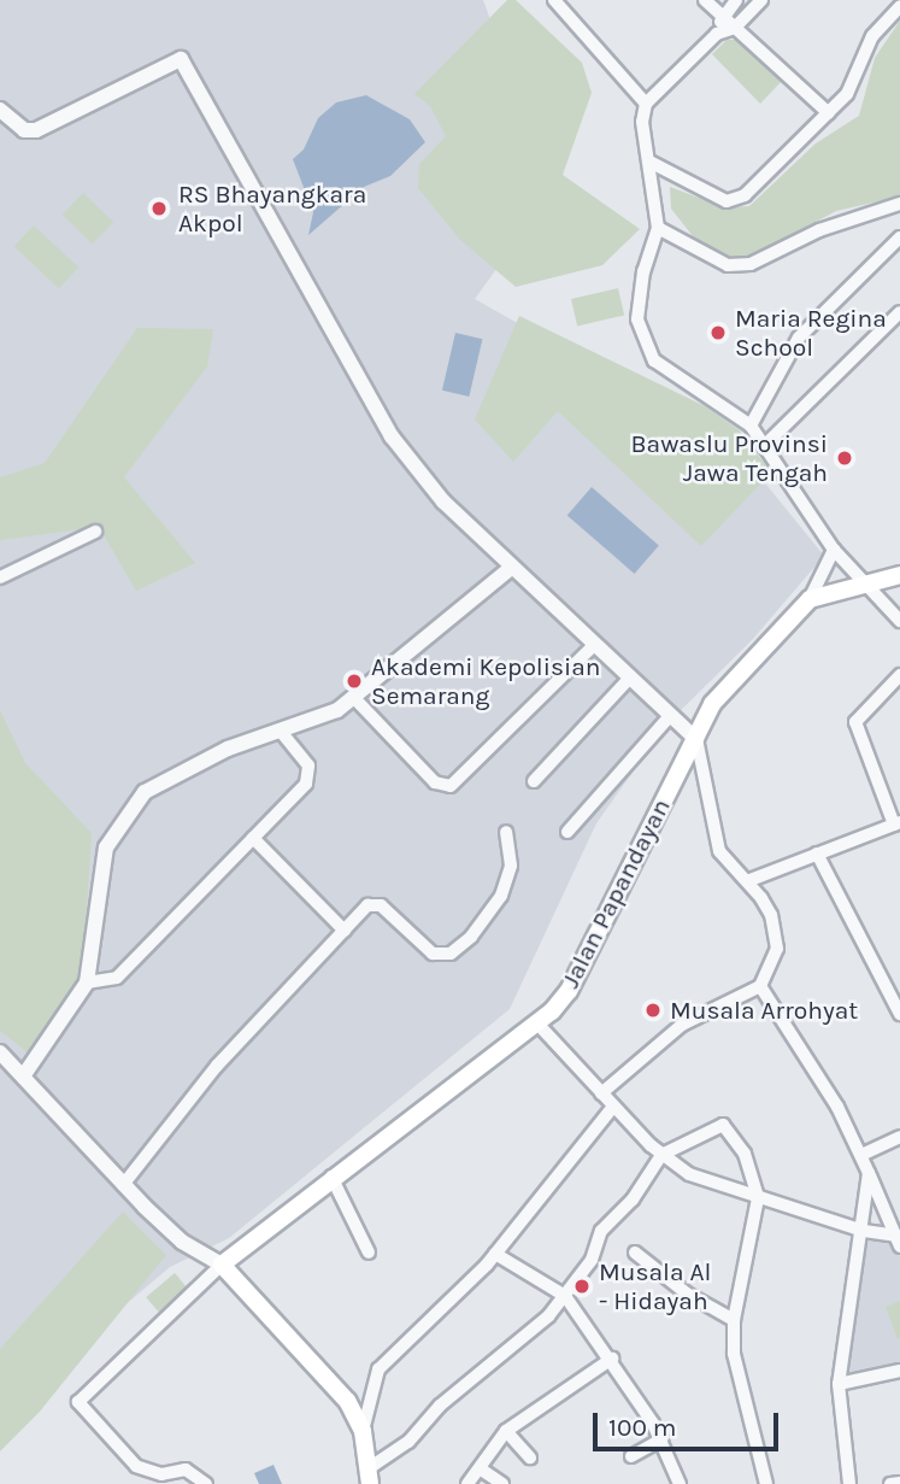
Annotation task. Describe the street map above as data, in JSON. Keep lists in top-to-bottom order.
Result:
{
  "streets": {
    "main road": ["Jalan Papandayan"]
  },
  "places": [
    "RS Bhayangkara Akpol",
    "Maria Regina School",
    "Bawaslu Provinsi Jawa Tengah",
    "Akademi Kepolisian Semarang",
    "Musala Arrohyat",
    "Musala Al - Hidayah"
  ],
  "scale_bar": "100 m"
}
